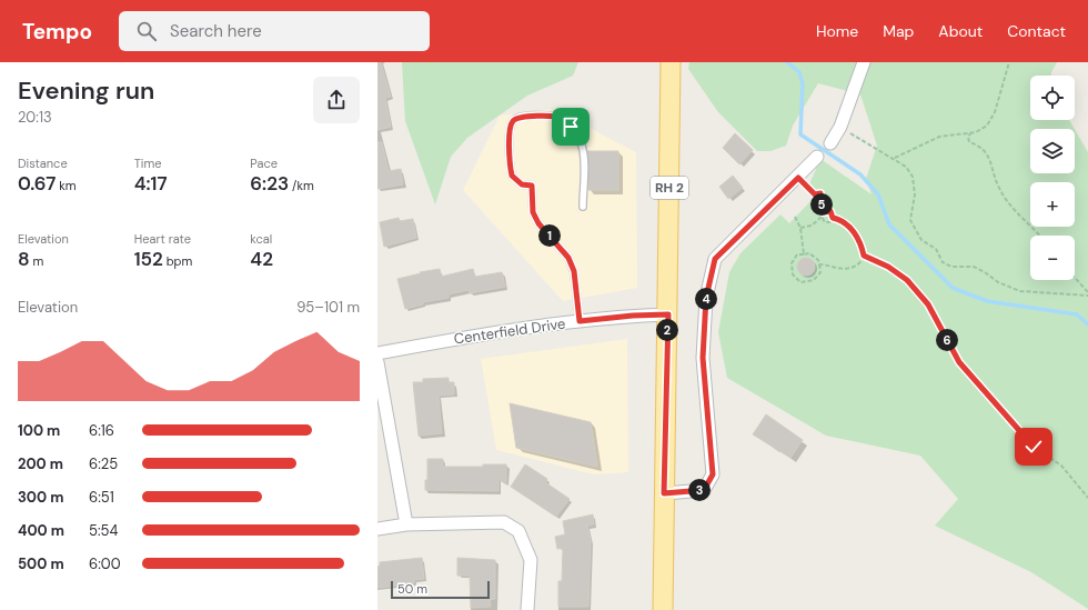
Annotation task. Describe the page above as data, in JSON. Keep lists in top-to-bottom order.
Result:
{
  "streets": {
    "main road": ["RH 2"],
    "street": ["Centerfield Drive"]
  },
  "crossings": [
    ["RH 2", "Centerfield Drive"]
  ],
  "scale_bar": "50 m",
  "page": {
    "header": "Tempo",
    "search": "Search here",
    "nav": [
      "Home",
      "Map",
      "About",
      "Contact"
    ],
    "heading": ["Evening run", "20:13"],
    "map_buttons": ["+", "−"],
    "stats": [
      ["Distance", "0.67 km"],
      ["Time", "4:17"],
      ["Pace", "6:23 /km"],
      ["Elevation", "8 m"],
      ["Heart rate", "152 bpm"],
      ["kcal", "42"]
    ],
    "pins": [
      "5",
      "1",
      "4",
      "2",
      "6",
      "3"
    ],
    "chart": ["Elevation", "95–101 m"],
    "list": [
      {
        "name": "100 m",
        "note": "6:16"
      },
      {
        "name": "200 m",
        "note": "6:25"
      },
      {
        "name": "300 m",
        "note": "6:51"
      },
      {
        "name": "400 m",
        "note": "5:54"
      },
      {
        "name": "500 m",
        "note": "6:00"
      }
    ],
    "scale": "50 m"
  }
}
